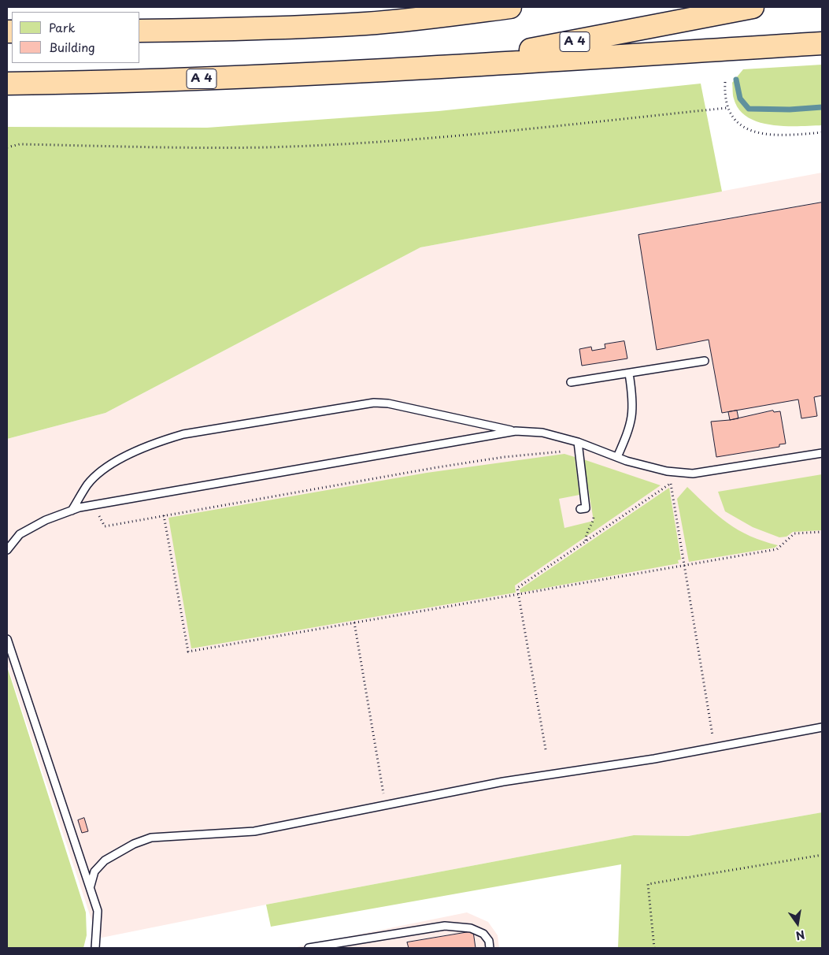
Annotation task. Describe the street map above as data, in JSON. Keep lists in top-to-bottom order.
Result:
{
  "streets": {
    "highway": ["A 4"]
  },
  "legend": ["Park", "Building"],
  "north": "bottom"
}
